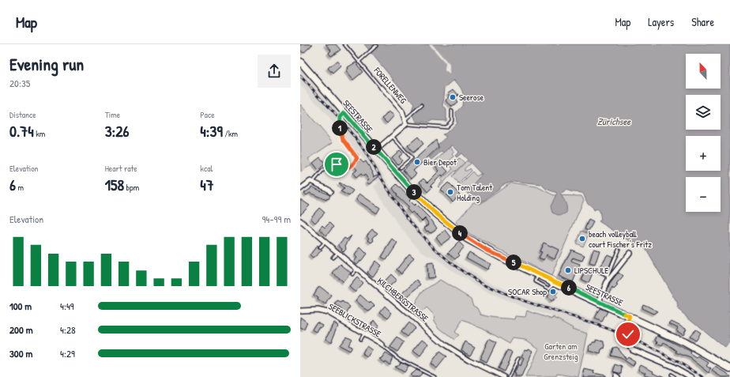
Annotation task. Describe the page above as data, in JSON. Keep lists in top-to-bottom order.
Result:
{
  "streets": {
    "main road": ["SEESTRASSE"],
    "street": ["FORELLENWEG", "KILCHBERGSTRASSE", "SEEBLICKSTRASSE"]
  },
  "water": ["Zürichsee"],
  "parks": ["Garten am Grenzsteig"],
  "places": [
    "Seerose",
    "Bier Depot",
    "Tom Talent Holding",
    "beach volleyball court Fischer's Fritz",
    "LIPSCHULE",
    "SOCAR Shop"
  ],
  "north": "top",
  "page": {
    "header": "Map",
    "nav": ["Map", "Layers", "Share"],
    "heading": ["Evening run", "20:35"],
    "map_buttons": ["+", "−"],
    "stats": [
      ["Distance", "0.74 km"],
      ["Time", "3:26"],
      ["Pace", "4:39 /km"],
      ["Elevation", "6 m"],
      ["Heart rate", "158 bpm"],
      ["kcal", "47"]
    ],
    "pins": [
      "1",
      "2",
      "3",
      "4",
      "5",
      "6"
    ],
    "chart": ["Elevation", "94–99 m"],
    "list": [
      {
        "name": "100 m",
        "note": "4:49"
      },
      {
        "name": "200 m",
        "note": "4:28"
      },
      {
        "name": "300 m",
        "note": "4:29"
      }
    ]
  }
}
